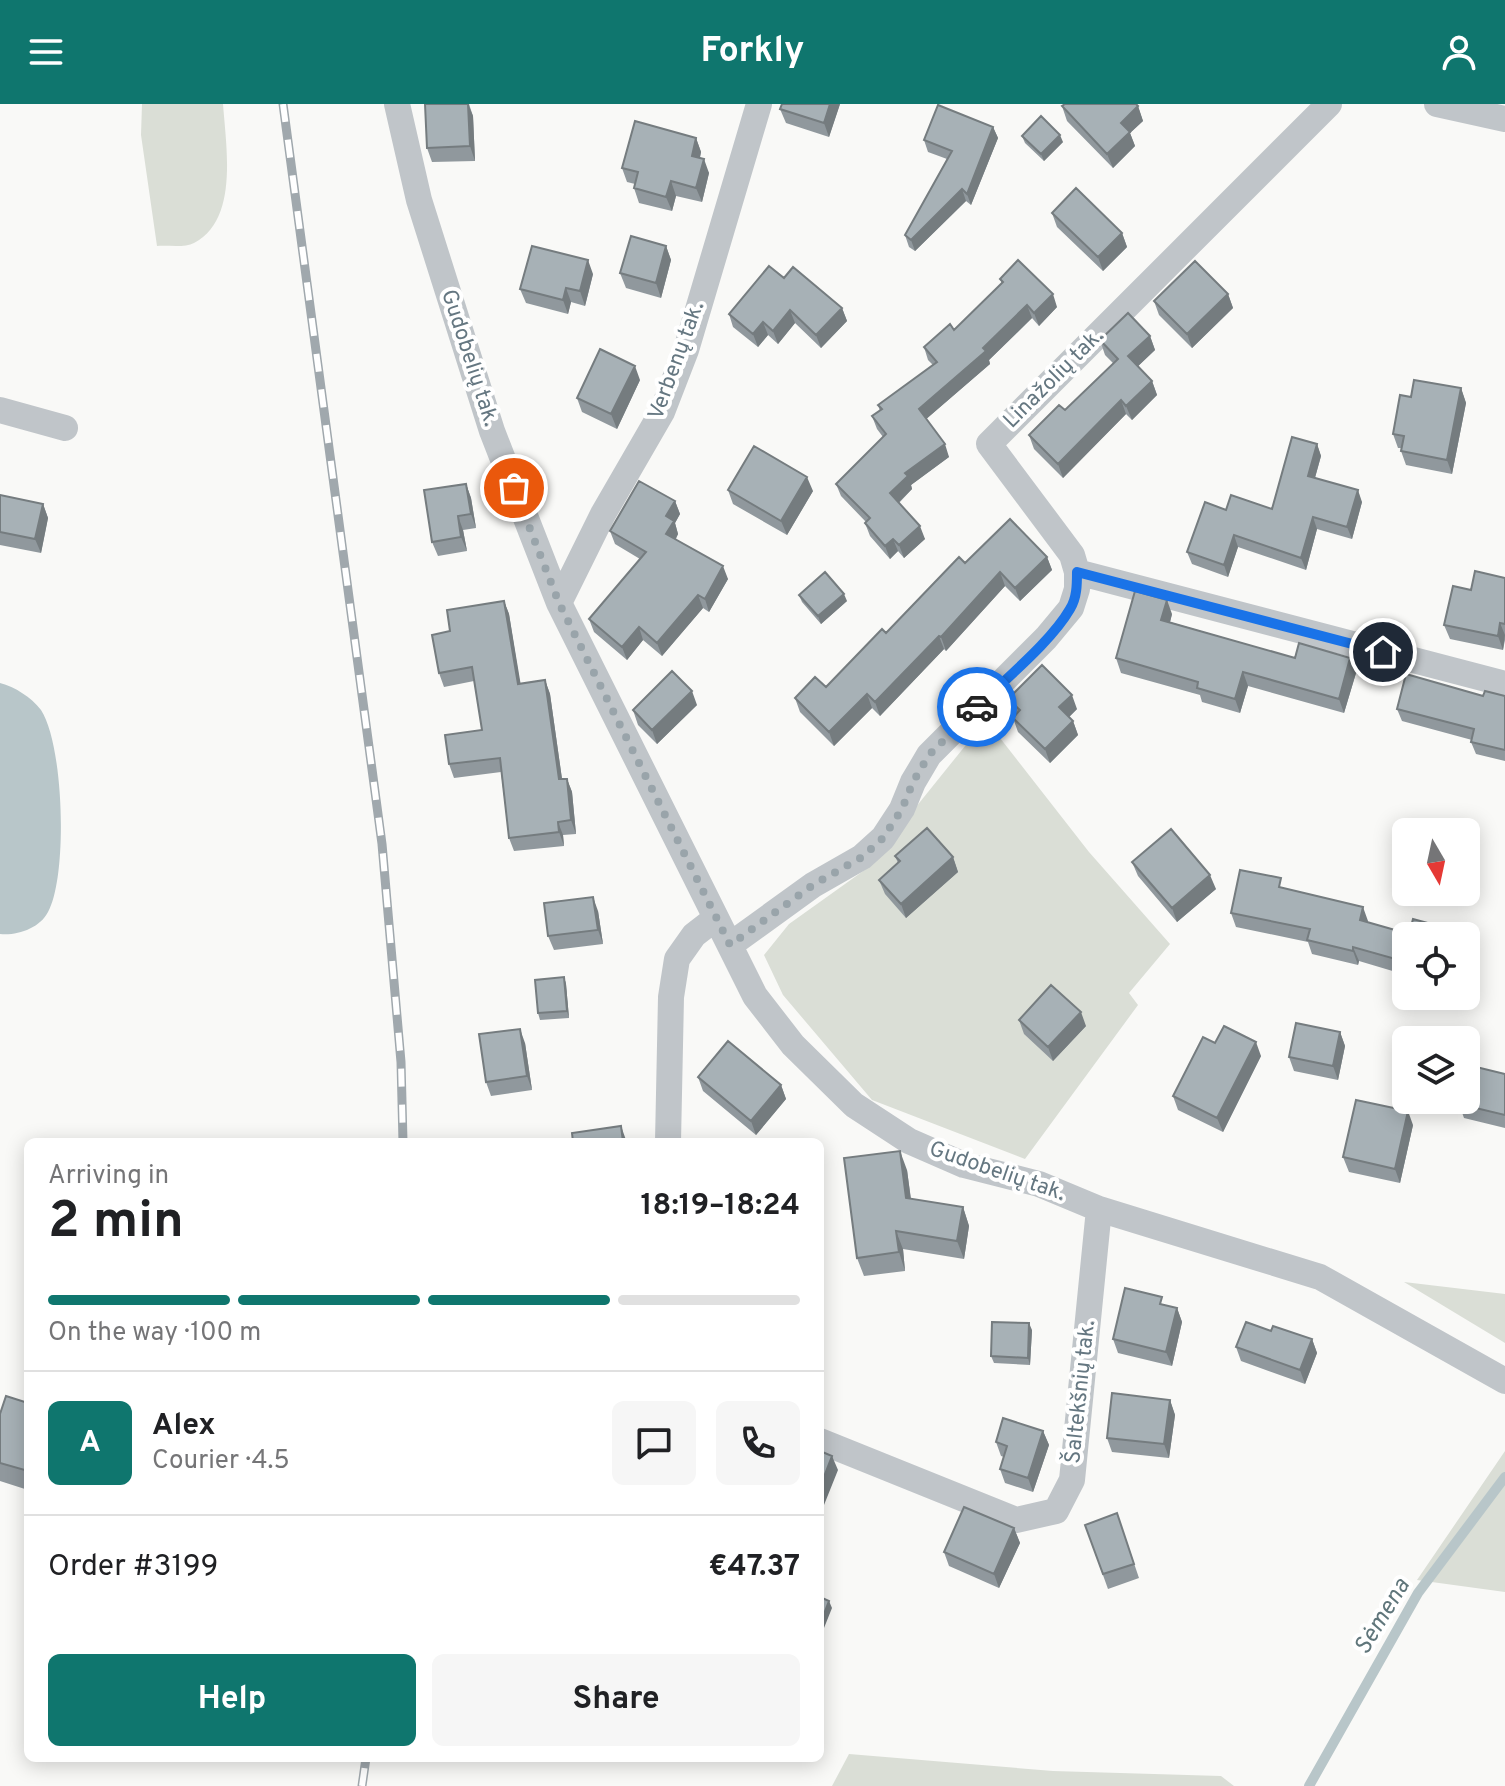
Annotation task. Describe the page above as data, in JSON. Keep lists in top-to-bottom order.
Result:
{
  "streets": {
    "street": [
      "Gudobelių tak.",
      "Verbenų tak.",
      "Linažolių tak.",
      "Šaltekšnių tak."
    ]
  },
  "crossings": [
    ["Gudobelių tak.", "Verbenų tak."],
    ["Gudobelių tak.", "Šaltekšnių tak."]
  ],
  "water": ["Sėmena"],
  "north": "bottom",
  "page": {
    "header": "Forkly",
    "heading": ["2 min", "Arriving in", "18:19–18:24"],
    "panel": [
      "Alex",
      "Courier · 4.5",
      "Order #3199",
      "€47.37"
    ],
    "bar": "On the way · 100 m",
    "round": "A",
    "buttons": ["Help", "Share"]
  }
}
